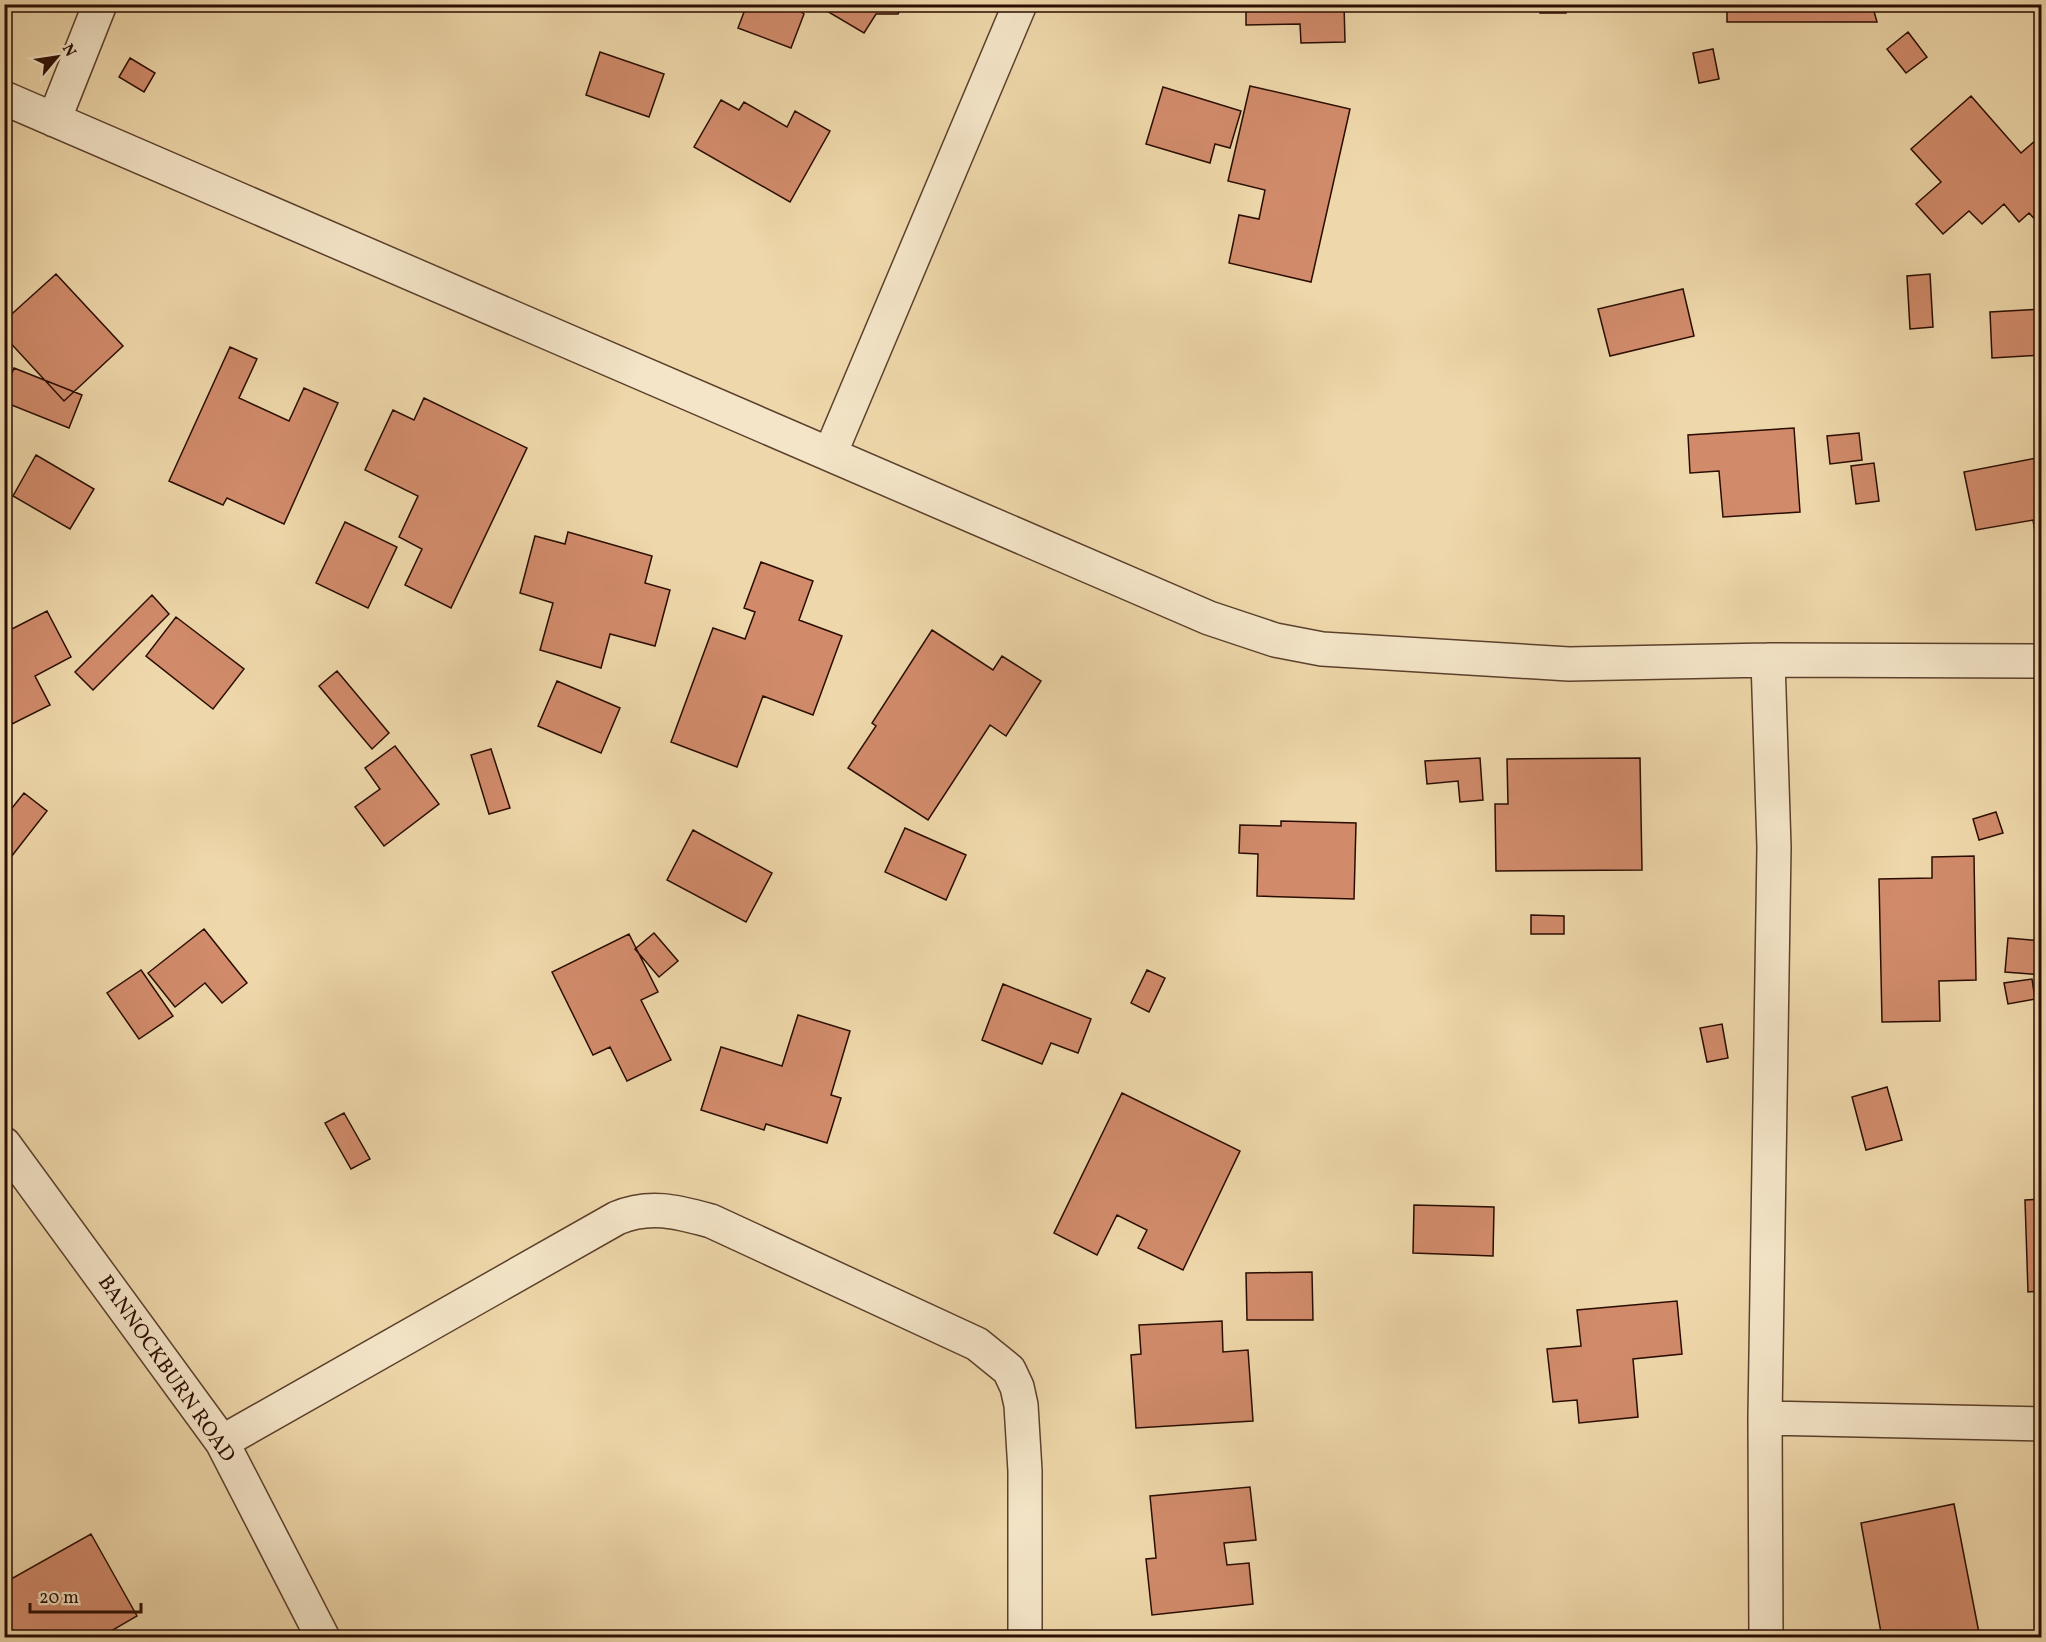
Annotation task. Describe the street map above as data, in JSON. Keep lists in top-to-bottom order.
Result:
{
  "streets": {
    "street": ["BANNOCKBURN ROAD"]
  },
  "scale_bar": "20 m",
  "north": "top right"
}
